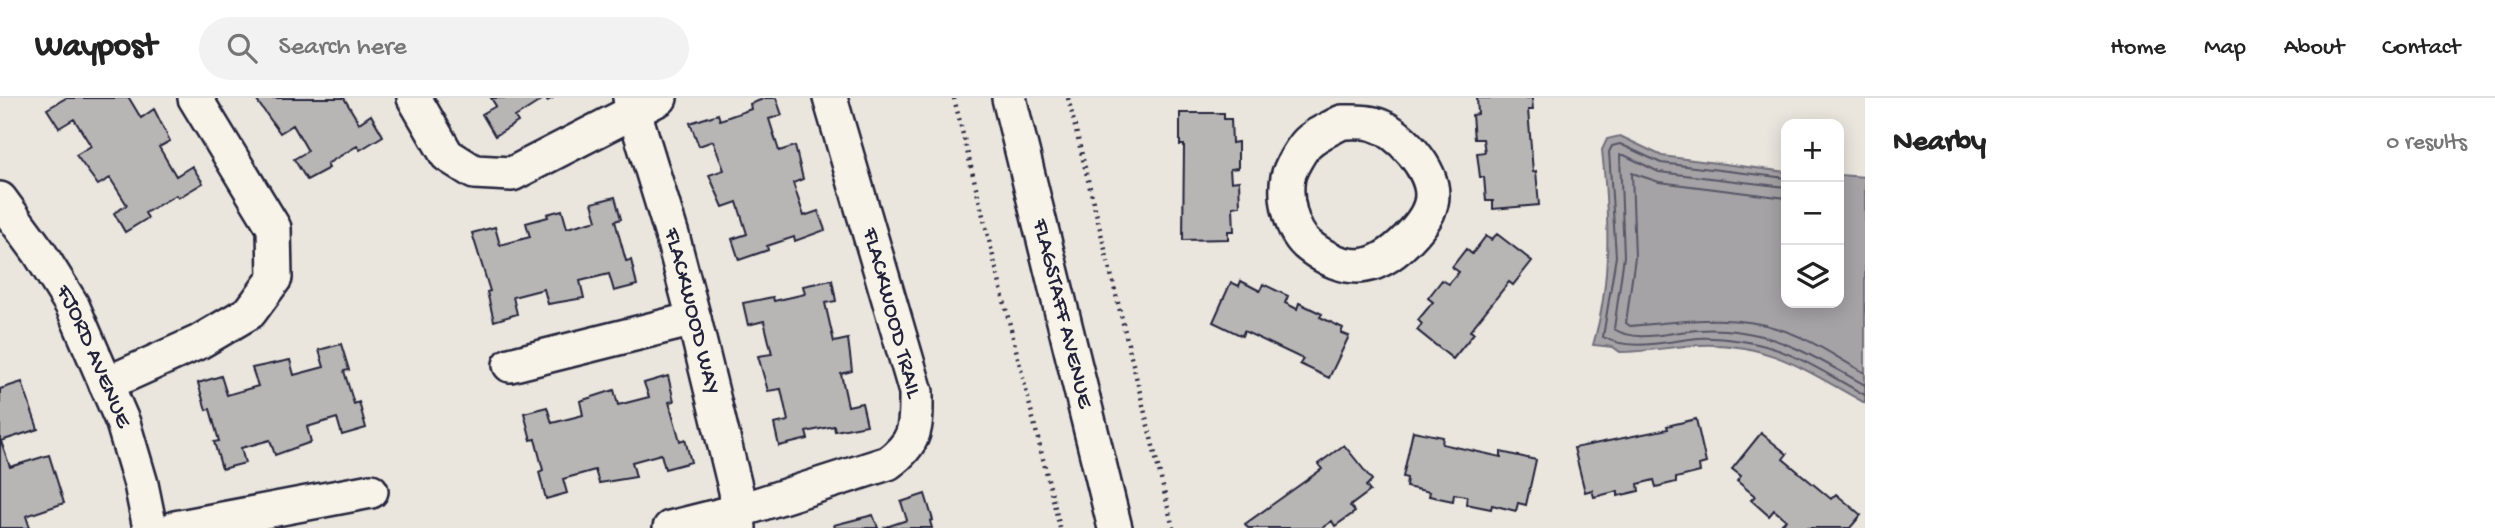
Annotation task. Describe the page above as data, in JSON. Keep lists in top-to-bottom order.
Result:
{
  "streets": {
    "street": [
      "FLACKWOOD WAY",
      "FLACKWOOD TRAIL",
      "FLAGSTAFF AVENUE",
      "FJORD AVENUE"
    ]
  },
  "crossings": [
    ["FLACKWOOD WAY", "FLACKWOOD TRAIL"]
  ],
  "page": {
    "header": "Waypost",
    "search": "Search here",
    "nav": [
      "Home",
      "Map",
      "About",
      "Contact"
    ],
    "heading": ["Nearby", "0 results"],
    "map_buttons": ["+", "−"]
  }
}
